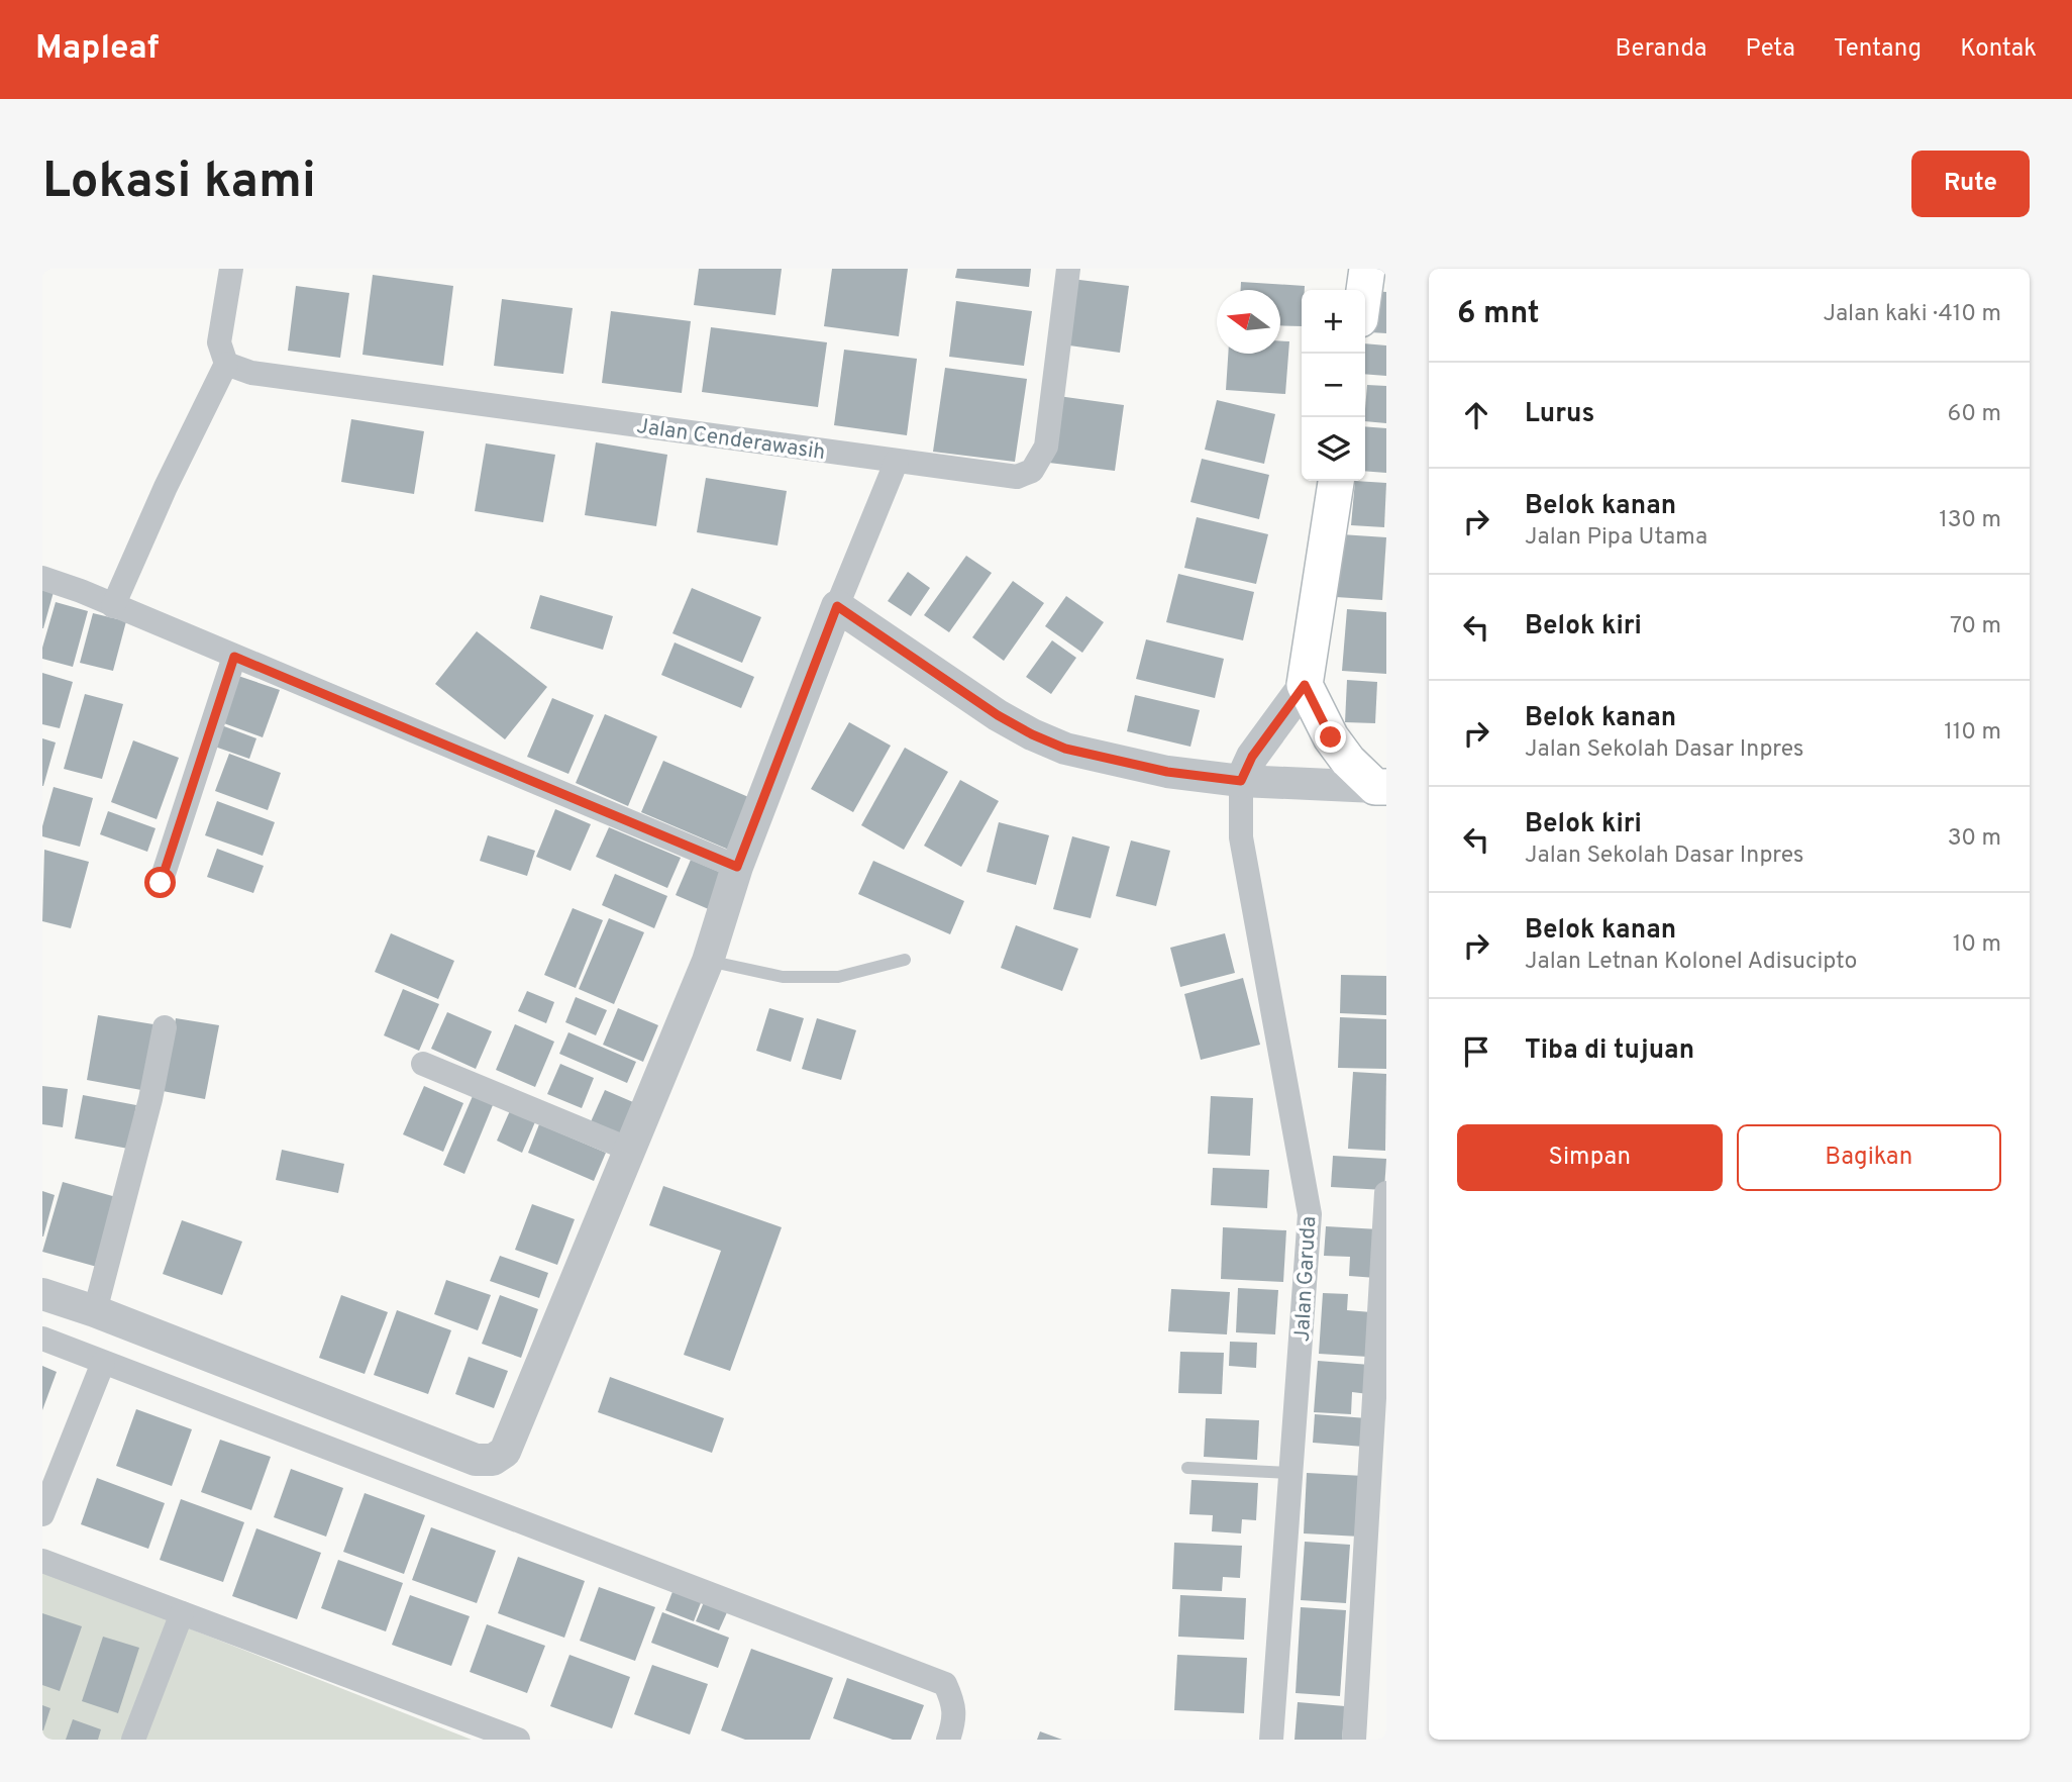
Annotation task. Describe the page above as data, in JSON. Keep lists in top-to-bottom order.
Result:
{
  "streets": {
    "street": ["Jalan Cenderawasih", "Jalan Garuda"]
  },
  "north": "left",
  "page": {
    "header": "Mapleaf",
    "nav": [
      "Beranda",
      "Peta",
      "Tentang",
      "Kontak"
    ],
    "buttons": [
      "Rute",
      ["Simpan", "Bagikan"]
    ],
    "title": "Lokasi kami",
    "heading": ["6 mnt", "Jalan kaki · 410 m"],
    "map_buttons": ["+", "−"],
    "list": [
      ["Lurus", "60 m"],
      ["Belok kanan", "Jalan Pipa Utama", "130 m"],
      ["Belok kiri", "70 m"],
      ["Belok kanan", "Jalan Sekolah Dasar Inpres", "110 m"],
      ["Belok kiri", "Jalan Sekolah Dasar Inpres", "30 m"],
      ["Belok kanan", "Jalan Letnan Kolonel Adisucipto", "10 m"],
      "Tiba di tujuan"
    ]
  }
}
